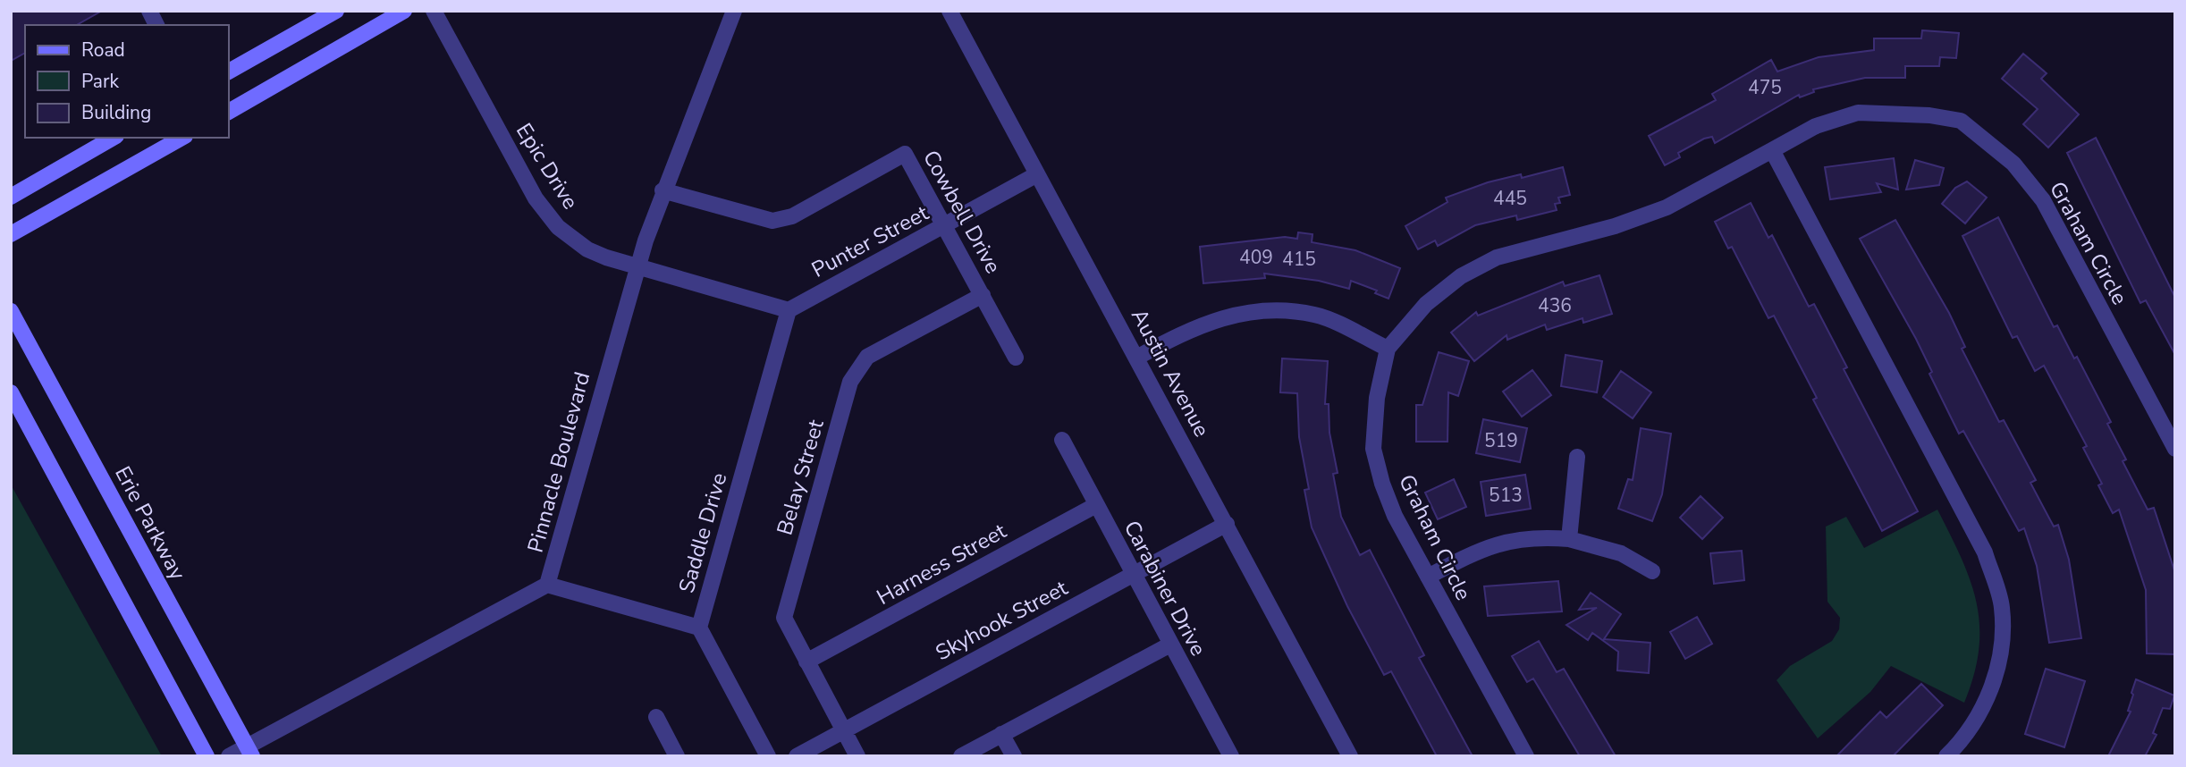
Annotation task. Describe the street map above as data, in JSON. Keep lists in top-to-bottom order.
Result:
{
  "streets": {
    "main road": ["Erie Parkway"],
    "street": [
      "Epic Drive",
      "Cowbell Drive",
      "Punter Street",
      "Graham Circle",
      "Austin Avenue",
      "Pinnacle Boulevard",
      "Belay Street",
      "Saddle Drive",
      "Harness Street",
      "Carabiner Drive",
      "Skyhook Street"
    ]
  },
  "crossings": [
    ["Epic Drive", "Punter Street"],
    ["Epic Drive", "Pinnacle Boulevard"],
    ["Epic Drive", "Saddle Drive"],
    ["Cowbell Drive", "Punter Street"],
    ["Cowbell Drive", "Pinnacle Boulevard"],
    ["Cowbell Drive", "Belay Street"],
    ["Punter Street", "Austin Avenue"],
    ["Punter Street", "Saddle Drive"],
    ["Austin Avenue", "Skyhook Street"],
    ["Pinnacle Boulevard", "Erie Parkway"],
    ["Belay Street", "Harness Street"],
    ["Belay Street", "Skyhook Street"],
    ["Harness Street", "Carabiner Drive"],
    ["Carabiner Drive", "Skyhook Street"]
  ],
  "house_numbers": [
    "475",
    "445",
    "409",
    "415",
    "436",
    "519",
    "513"
  ],
  "legend": ["Road", "Park", "Building"]
}
